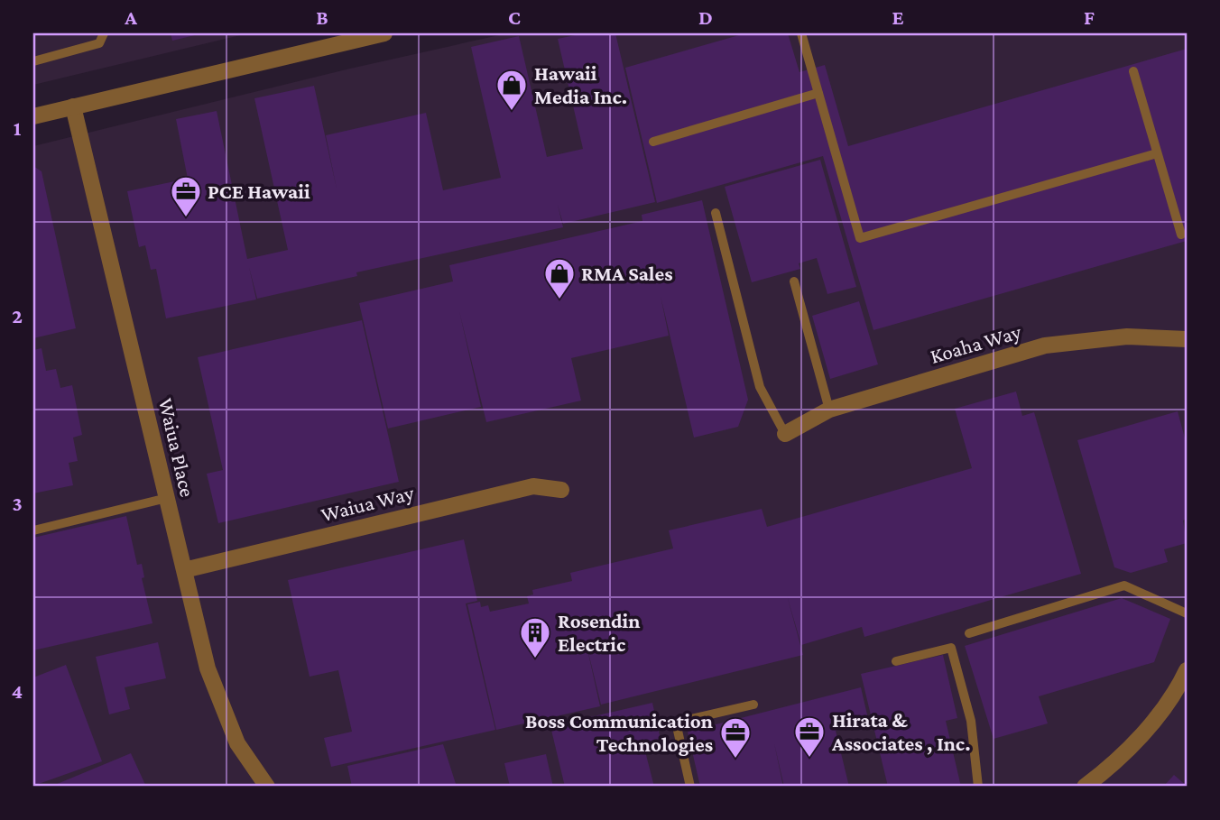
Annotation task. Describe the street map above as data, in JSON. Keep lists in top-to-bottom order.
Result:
{
  "streets": {
    "street": ["Koaha Way", "Waiua Place", "Waiua Way"]
  },
  "crossings": [
    ["Waiua Place", "Waiua Way"]
  ],
  "places": {
    "shop": ["Hawaii Media Inc.", "RMA Sales"],
    "office": ["PCE Hawaii", "Hirata & Associates , Inc.", "Boss Communication Technologies"],
    "building": ["Rosendin Electric"]
  },
  "grid": {
    "columns": [
      "A",
      "B",
      "C",
      "D",
      "E",
      "F"
    ],
    "rows": [
      "1",
      "2",
      "3",
      "4"
    ]
  }
}
